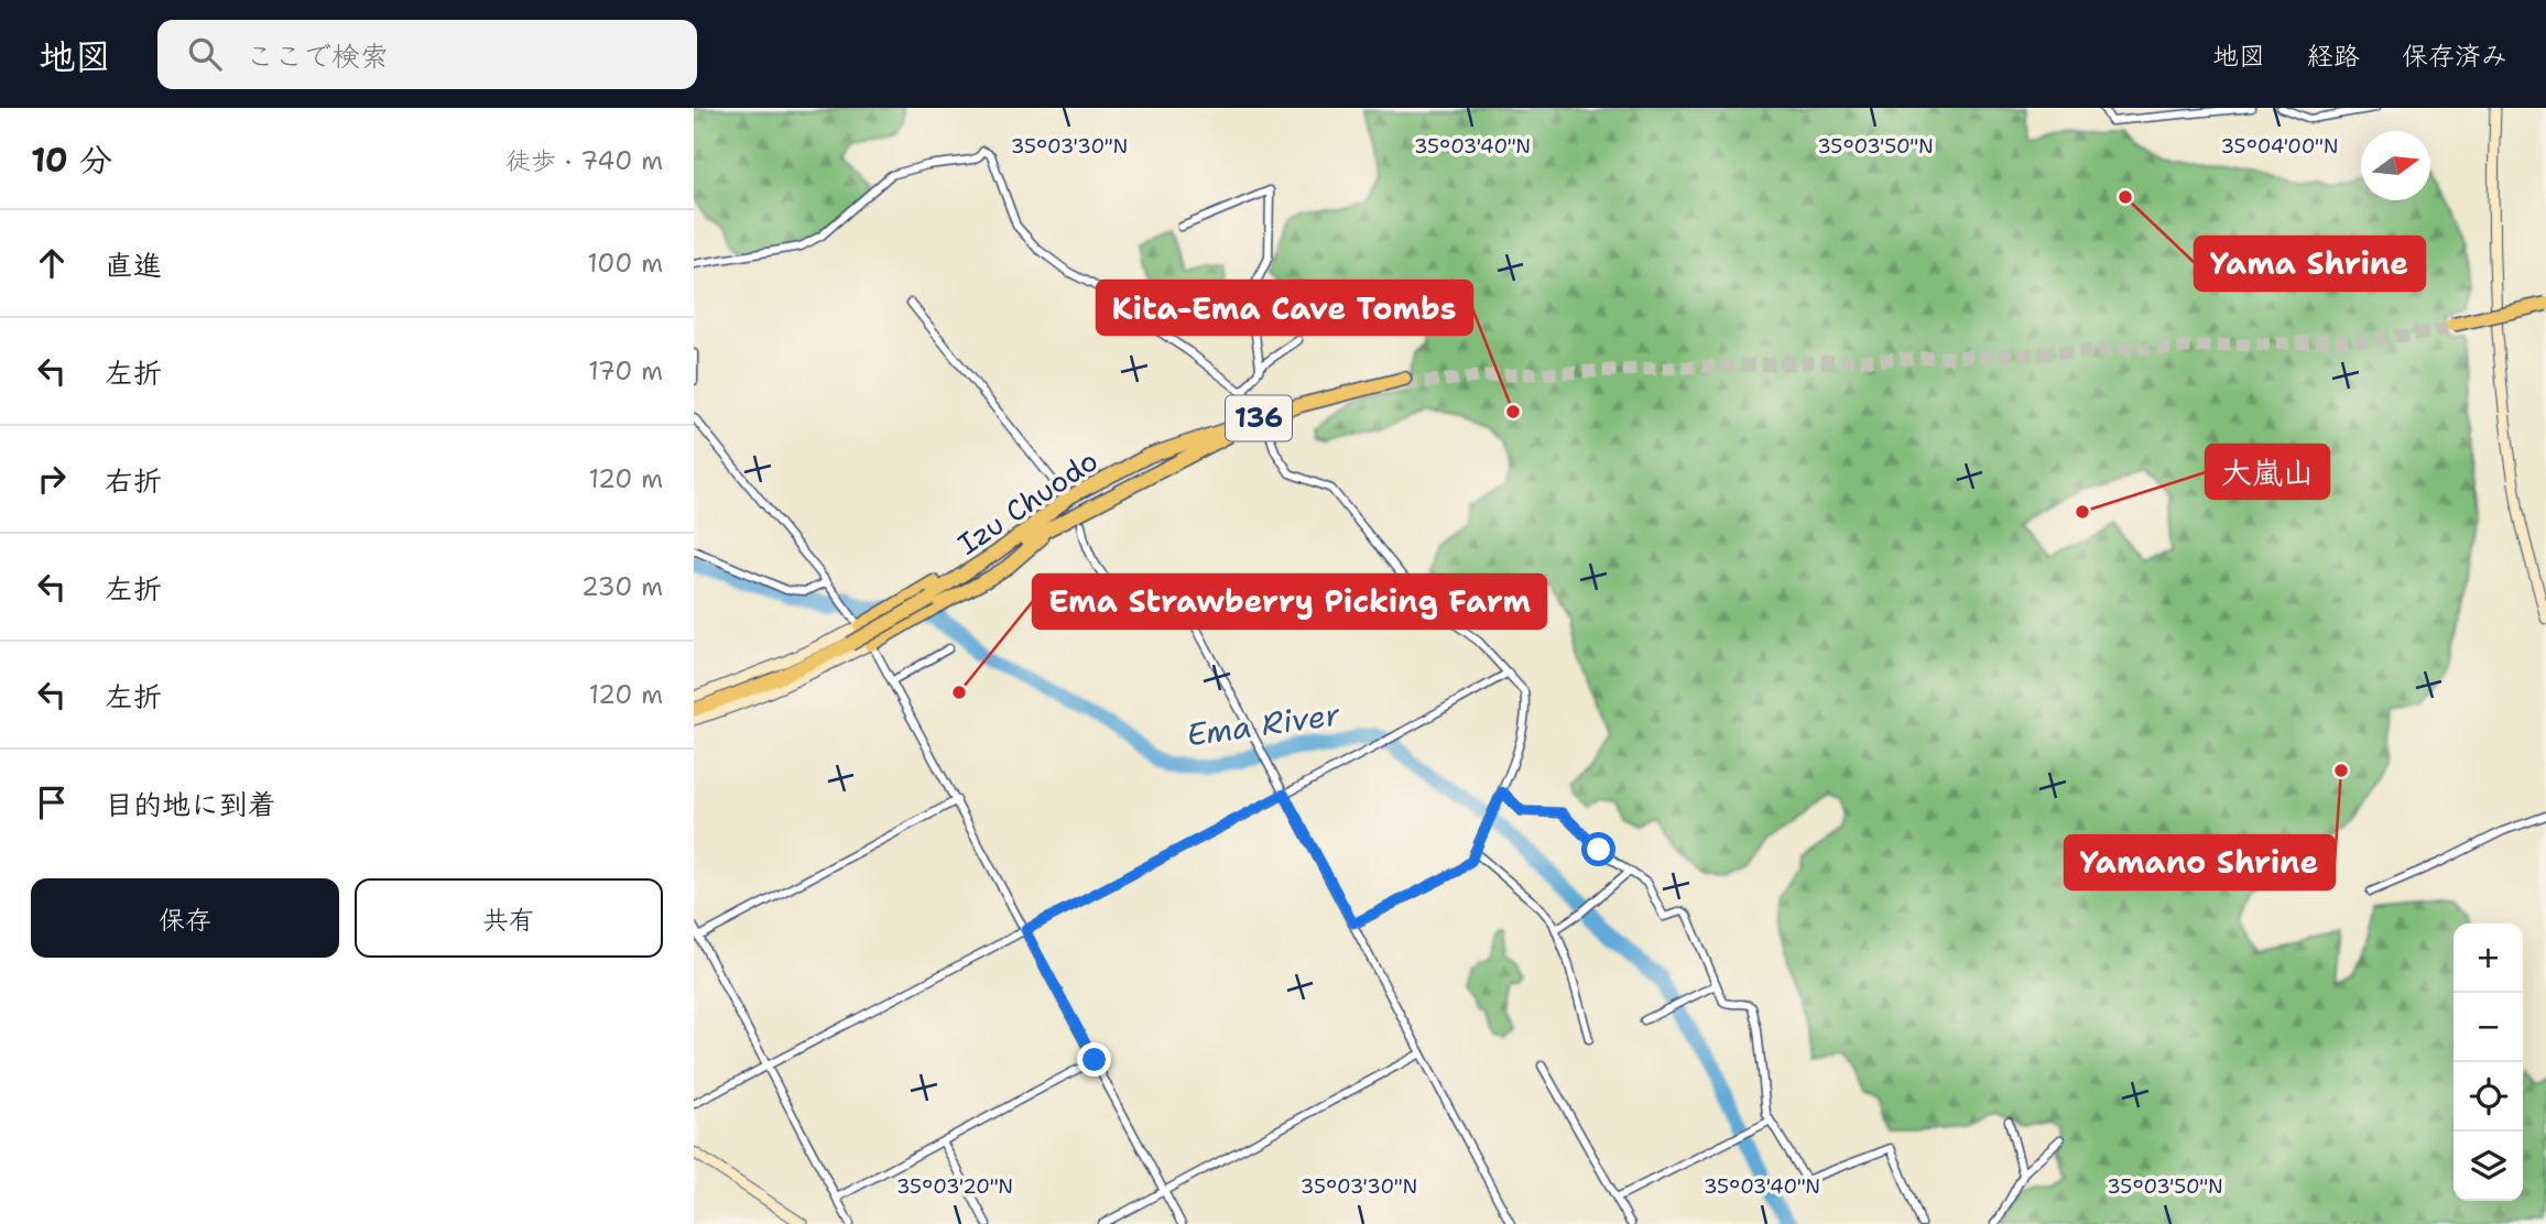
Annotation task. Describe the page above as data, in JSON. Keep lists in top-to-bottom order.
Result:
{
  "streets": {
    "highway": ["136", "Izu Chuodo"]
  },
  "crossings": [
    ["136", "Izu Chuodo"]
  ],
  "water": ["Ema River"],
  "places": [
    "Yama Shrine",
    "Kita-Ema Cave Tombs",
    "大嵐山",
    "Ema Strawberry Picking Farm",
    "Yamano Shrine"
  ],
  "north": "right",
  "page": {
    "header": "地図",
    "search": "ここで検索",
    "nav": ["地図", "経路", "保存済み"],
    "heading": ["10 分", "徒歩 · 740 m"],
    "list": [
      ["直進", "100 m"],
      ["左折", "170 m"],
      ["右折", "120 m"],
      ["左折", "230 m"],
      ["左折", "120 m"],
      "目的地に到着"
    ],
    "buttons": ["保存", "共有"],
    "map_buttons": ["+", "−"]
  },
  "coordinates": [
    "35°03'30\"N",
    "35°03'40\"N",
    "35°03'50\"N",
    "35°04'00\"N",
    "35°03'20\"N"
  ]
}
